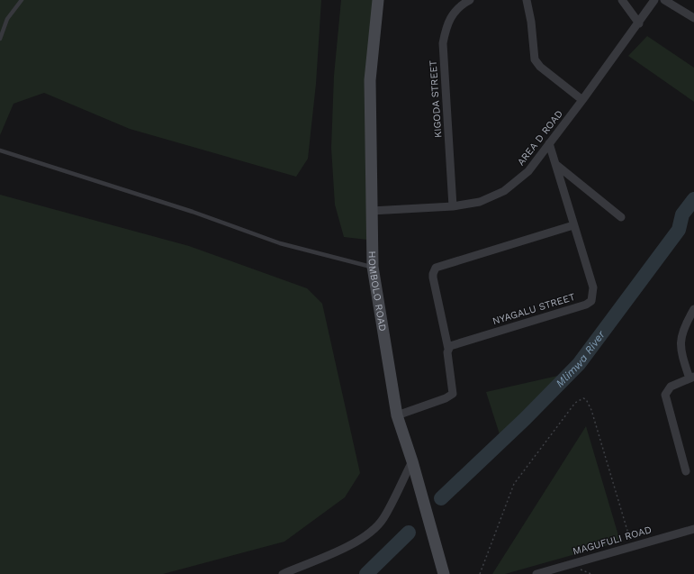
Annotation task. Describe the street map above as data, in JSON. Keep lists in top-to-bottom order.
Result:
{
  "streets": {
    "street": [
      "KIGODA STREET",
      "AREA D ROAD",
      "HOMBOLO ROAD",
      "NYAGALU STREET",
      "MAGUFULI ROAD"
    ]
  },
  "crossings": [
    ["KIGODA STREET", "AREA D ROAD"],
    ["AREA D ROAD", "HOMBOLO ROAD"],
    ["AREA D ROAD", "NYAGALU STREET"]
  ],
  "water": ["Mlimwa River"]
}
